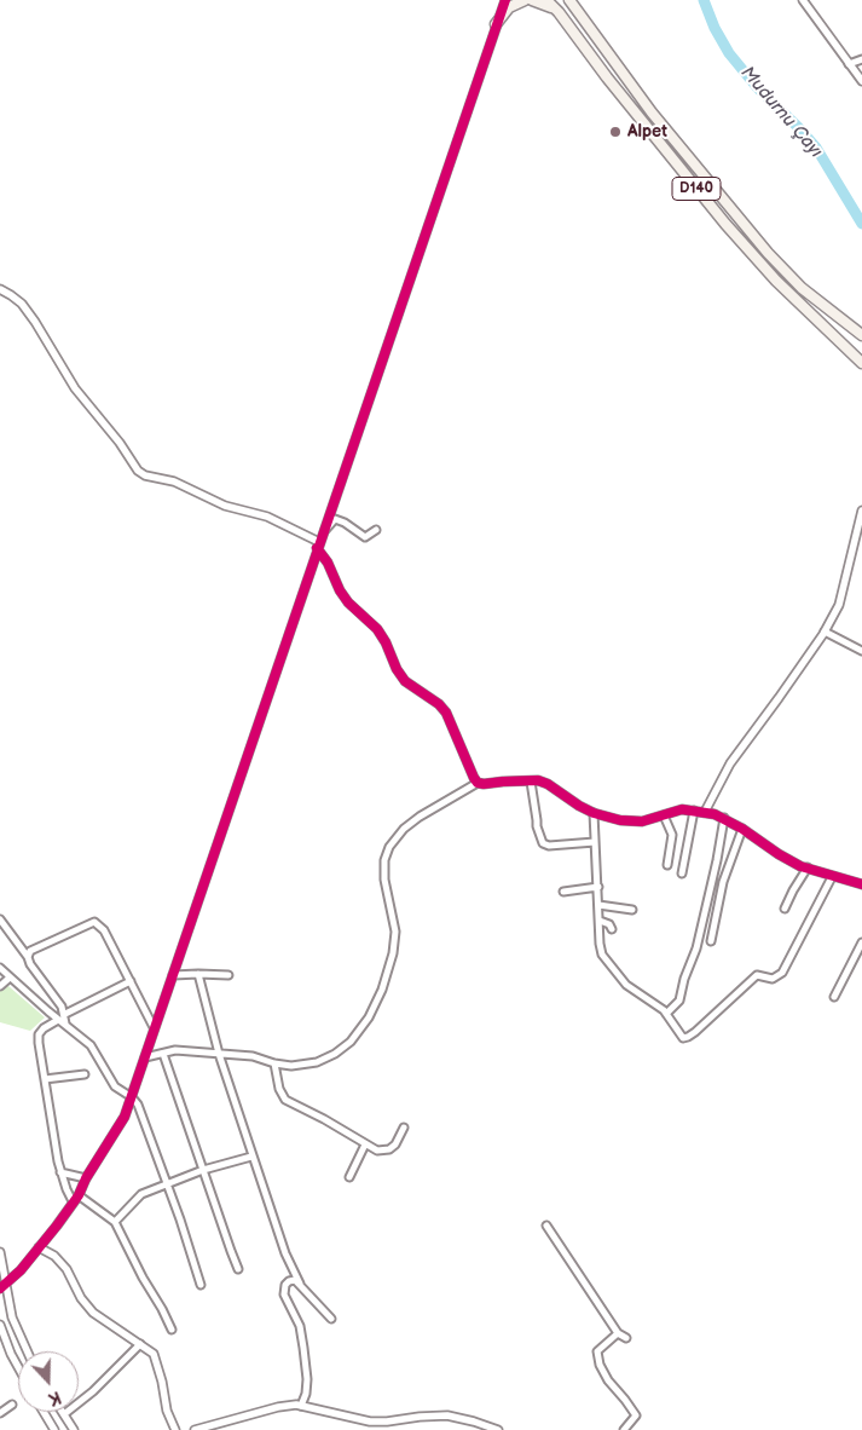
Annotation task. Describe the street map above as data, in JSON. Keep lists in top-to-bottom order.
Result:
{
  "streets": {
    "highway": ["D140"]
  },
  "water": ["Mudurnu Çayı"],
  "places": ["Alpet"],
  "north": "bottom"
}
